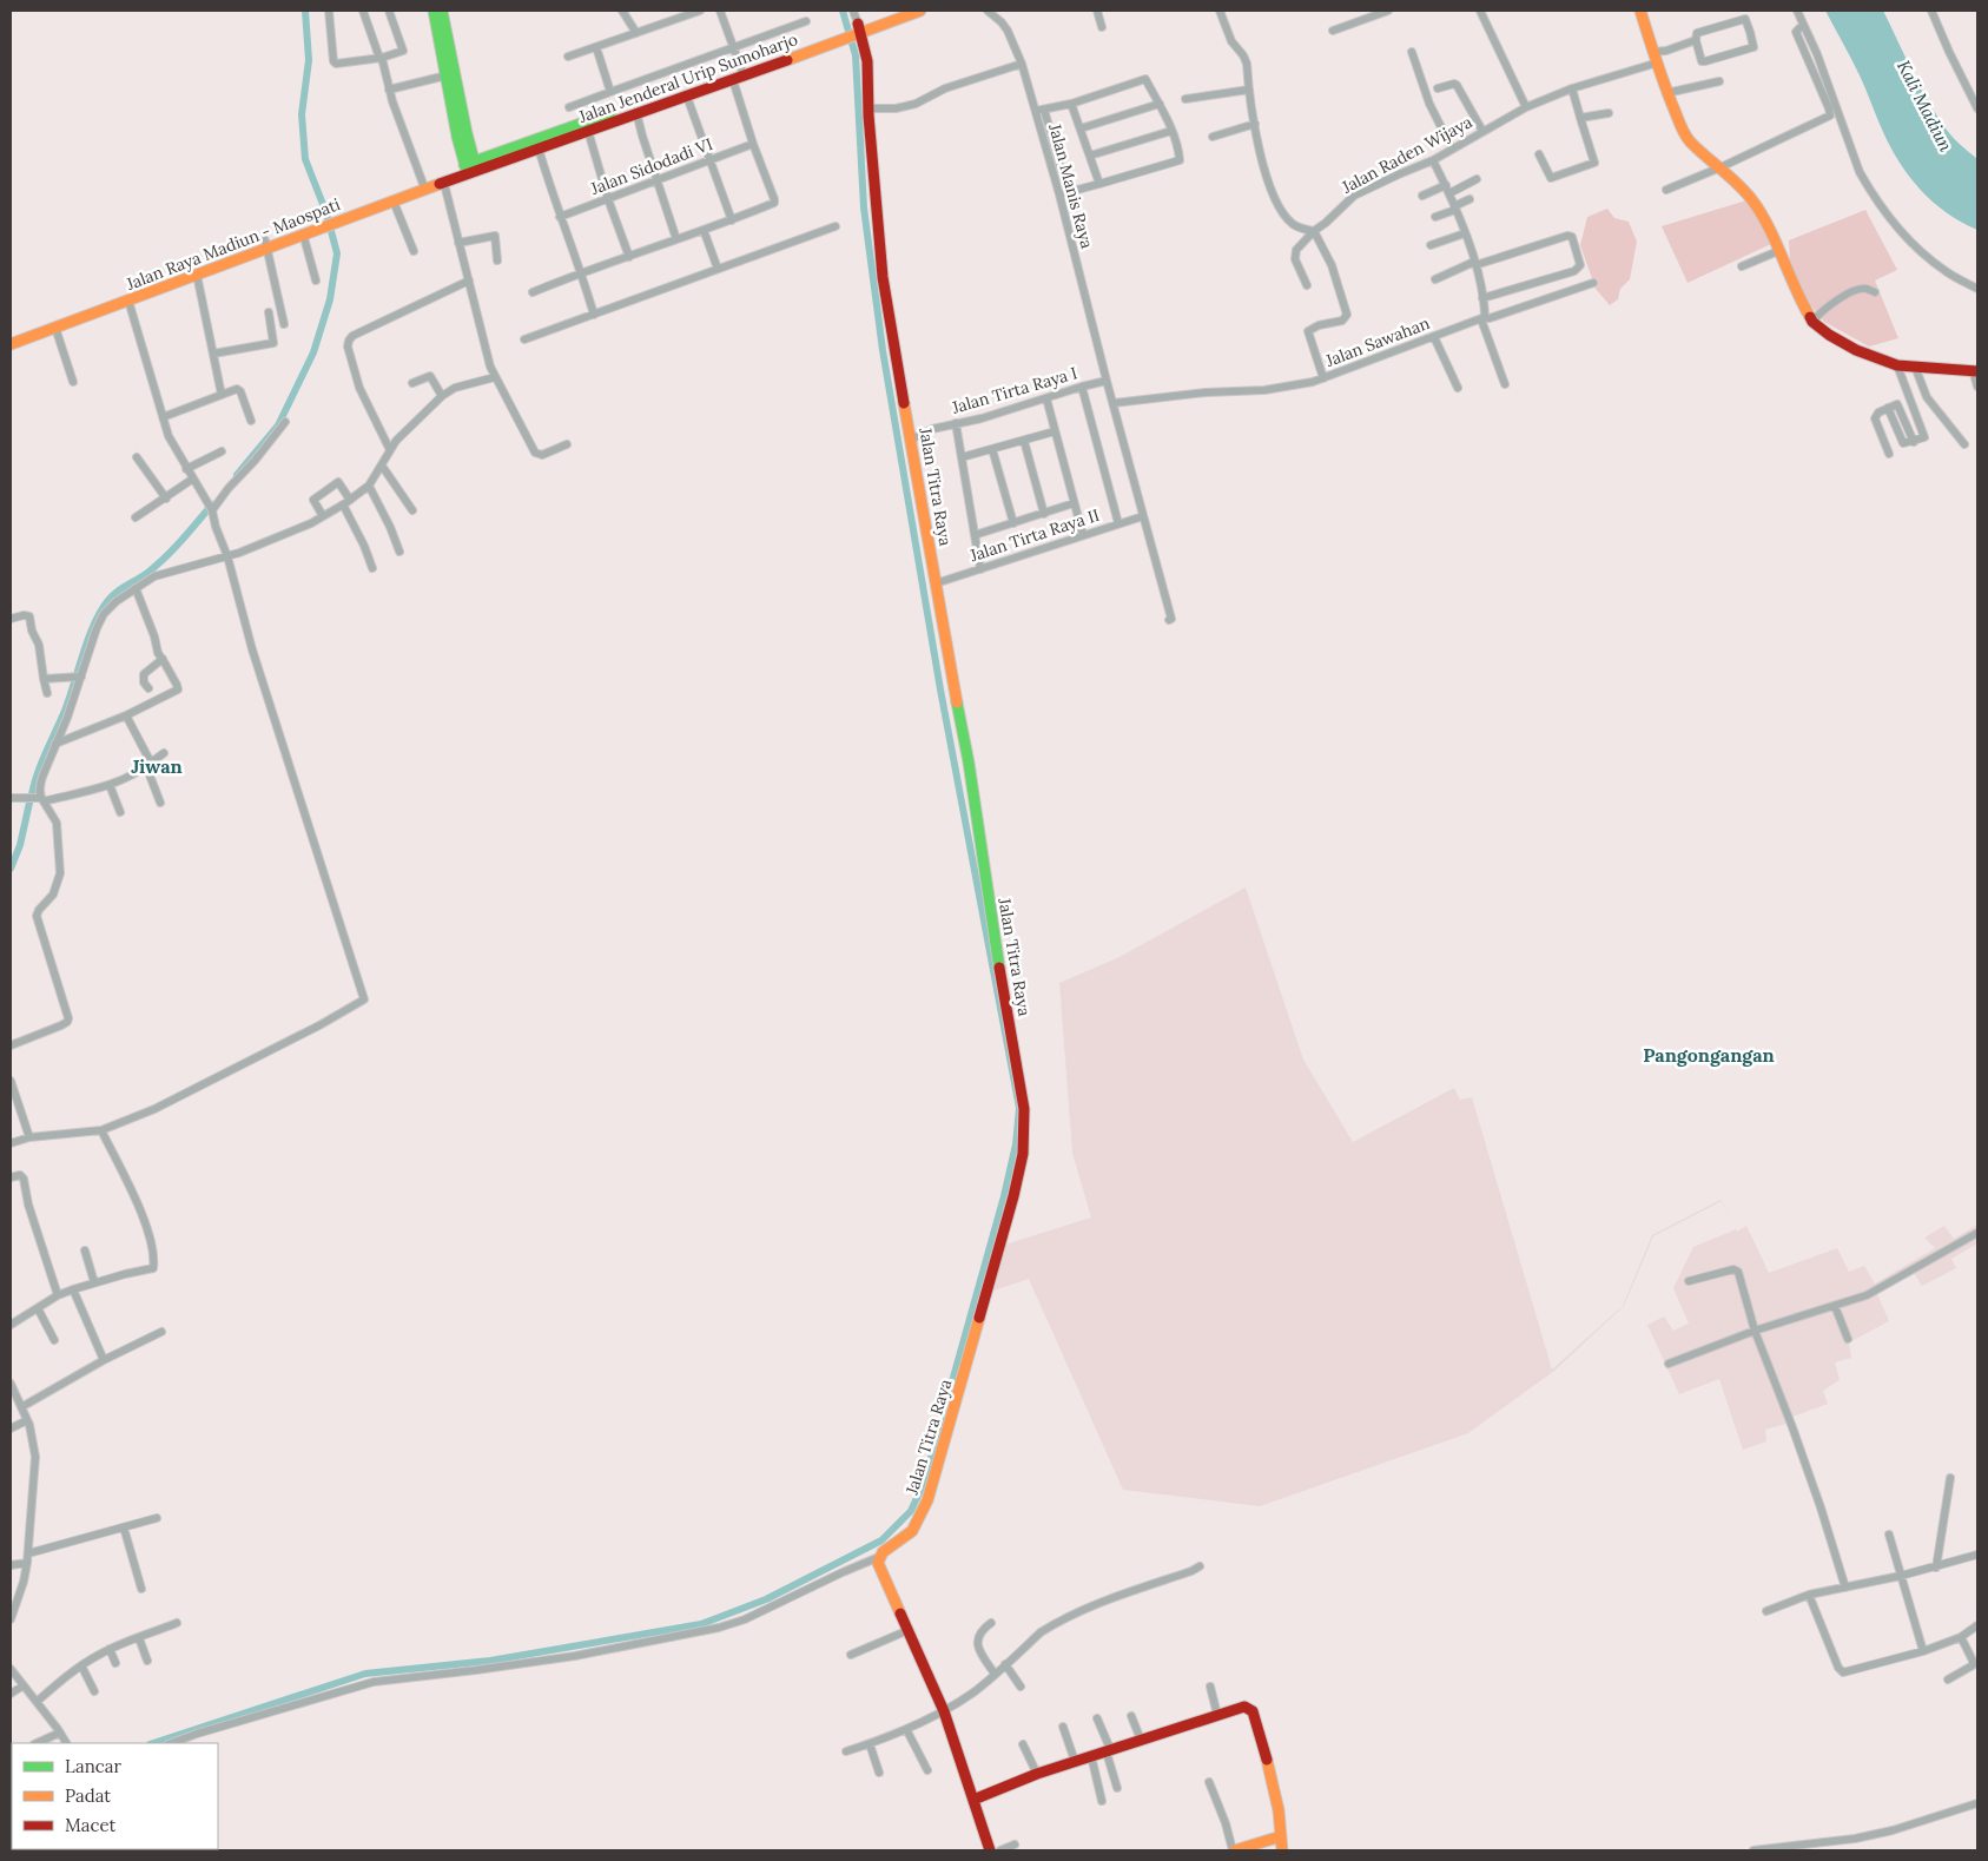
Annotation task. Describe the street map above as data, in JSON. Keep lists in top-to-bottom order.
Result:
{
  "streets": {
    "main road": ["Jalan Jenderal Urip Sumoharjo", "Jalan Raya Madiun - Maospati", "Jalan Titra Raya"],
    "street": [
      "Jalan Raden Wijaya",
      "Jalan Sidodadi VI",
      "Jalan Manis Raya",
      "Jalan Sawahan",
      "Jalan Tirta Raya I",
      "Jalan Tirta Raya II"
    ]
  },
  "crossings": [
    ["Jalan Jenderal Urip Sumoharjo", "Jalan Raya Madiun - Maospati"],
    ["Jalan Jenderal Urip Sumoharjo", "Jalan Titra Raya"],
    ["Jalan Manis Raya", "Jalan Tirta Raya I"],
    ["Jalan Tirta Raya I", "Jalan Titra Raya"],
    ["Jalan Titra Raya", "Jalan Tirta Raya II"]
  ],
  "districts": ["Jiwan", "Pangongangan"],
  "water": ["Kali Madiun"],
  "legend": ["Lancar", "Padat", "Macet"]
}
